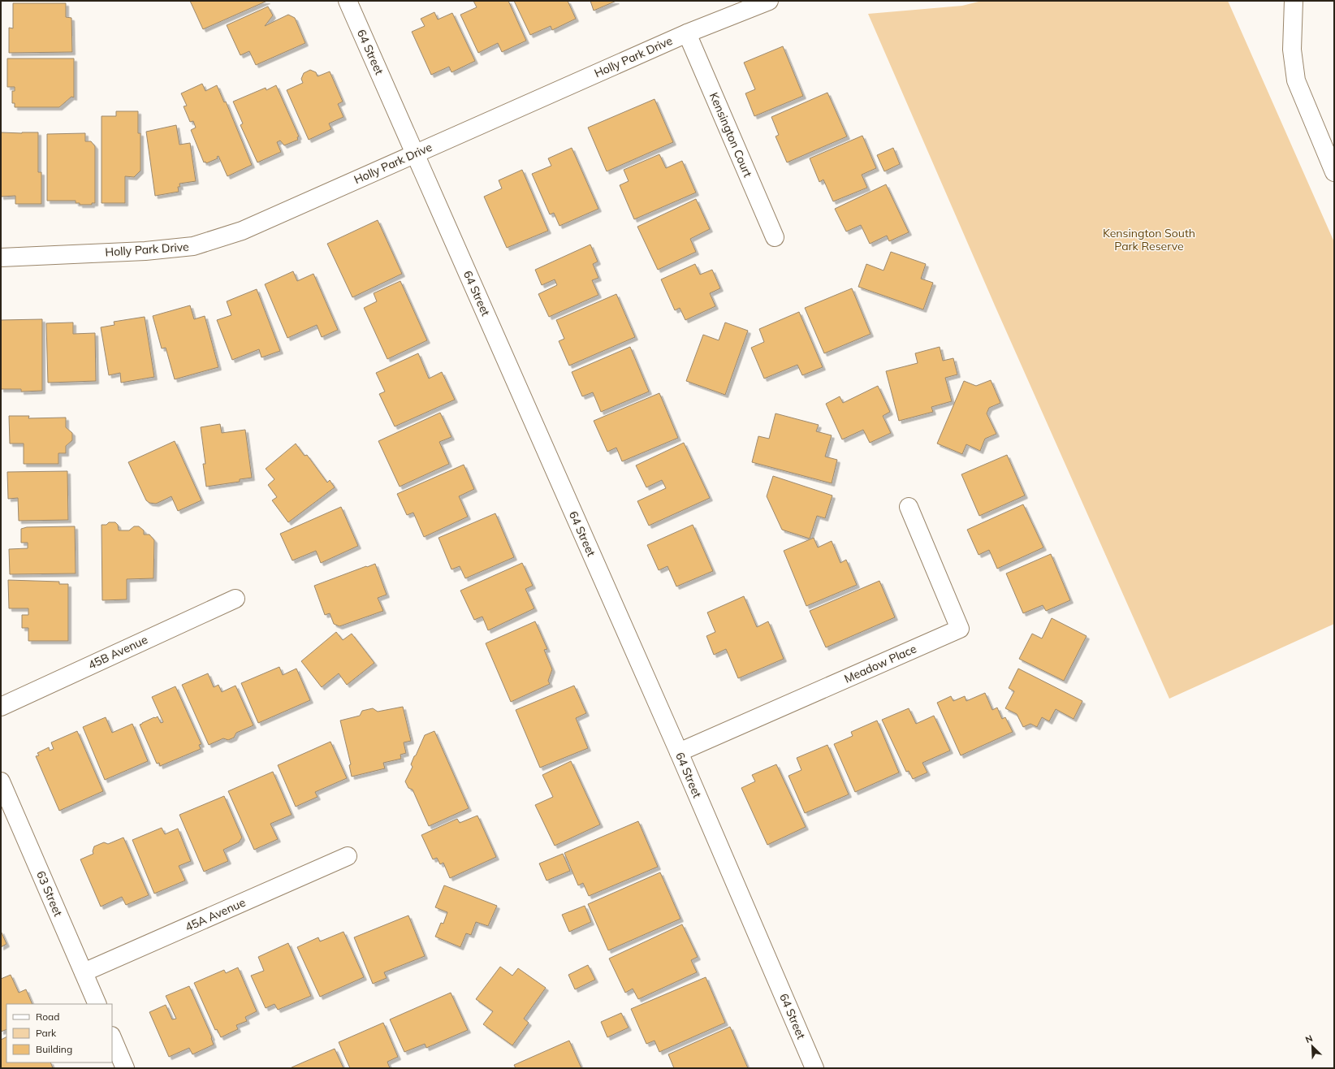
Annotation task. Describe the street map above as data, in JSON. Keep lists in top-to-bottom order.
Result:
{
  "streets": {
    "street": [
      "64 Street",
      "Holly Park Drive",
      "Kensington Court",
      "45B Avenue",
      "Meadow Place",
      "63 Street",
      "45A Avenue"
    ]
  },
  "crossings": [
    ["64 Street", "Holly Park Drive"],
    ["64 Street", "Meadow Place"],
    ["Holly Park Drive", "Kensington Court"],
    ["63 Street", "45A Avenue"]
  ],
  "parks": ["Kensington South Park Reserve"],
  "legend": ["Road", "Park", "Building"],
  "north": "top left"
}
